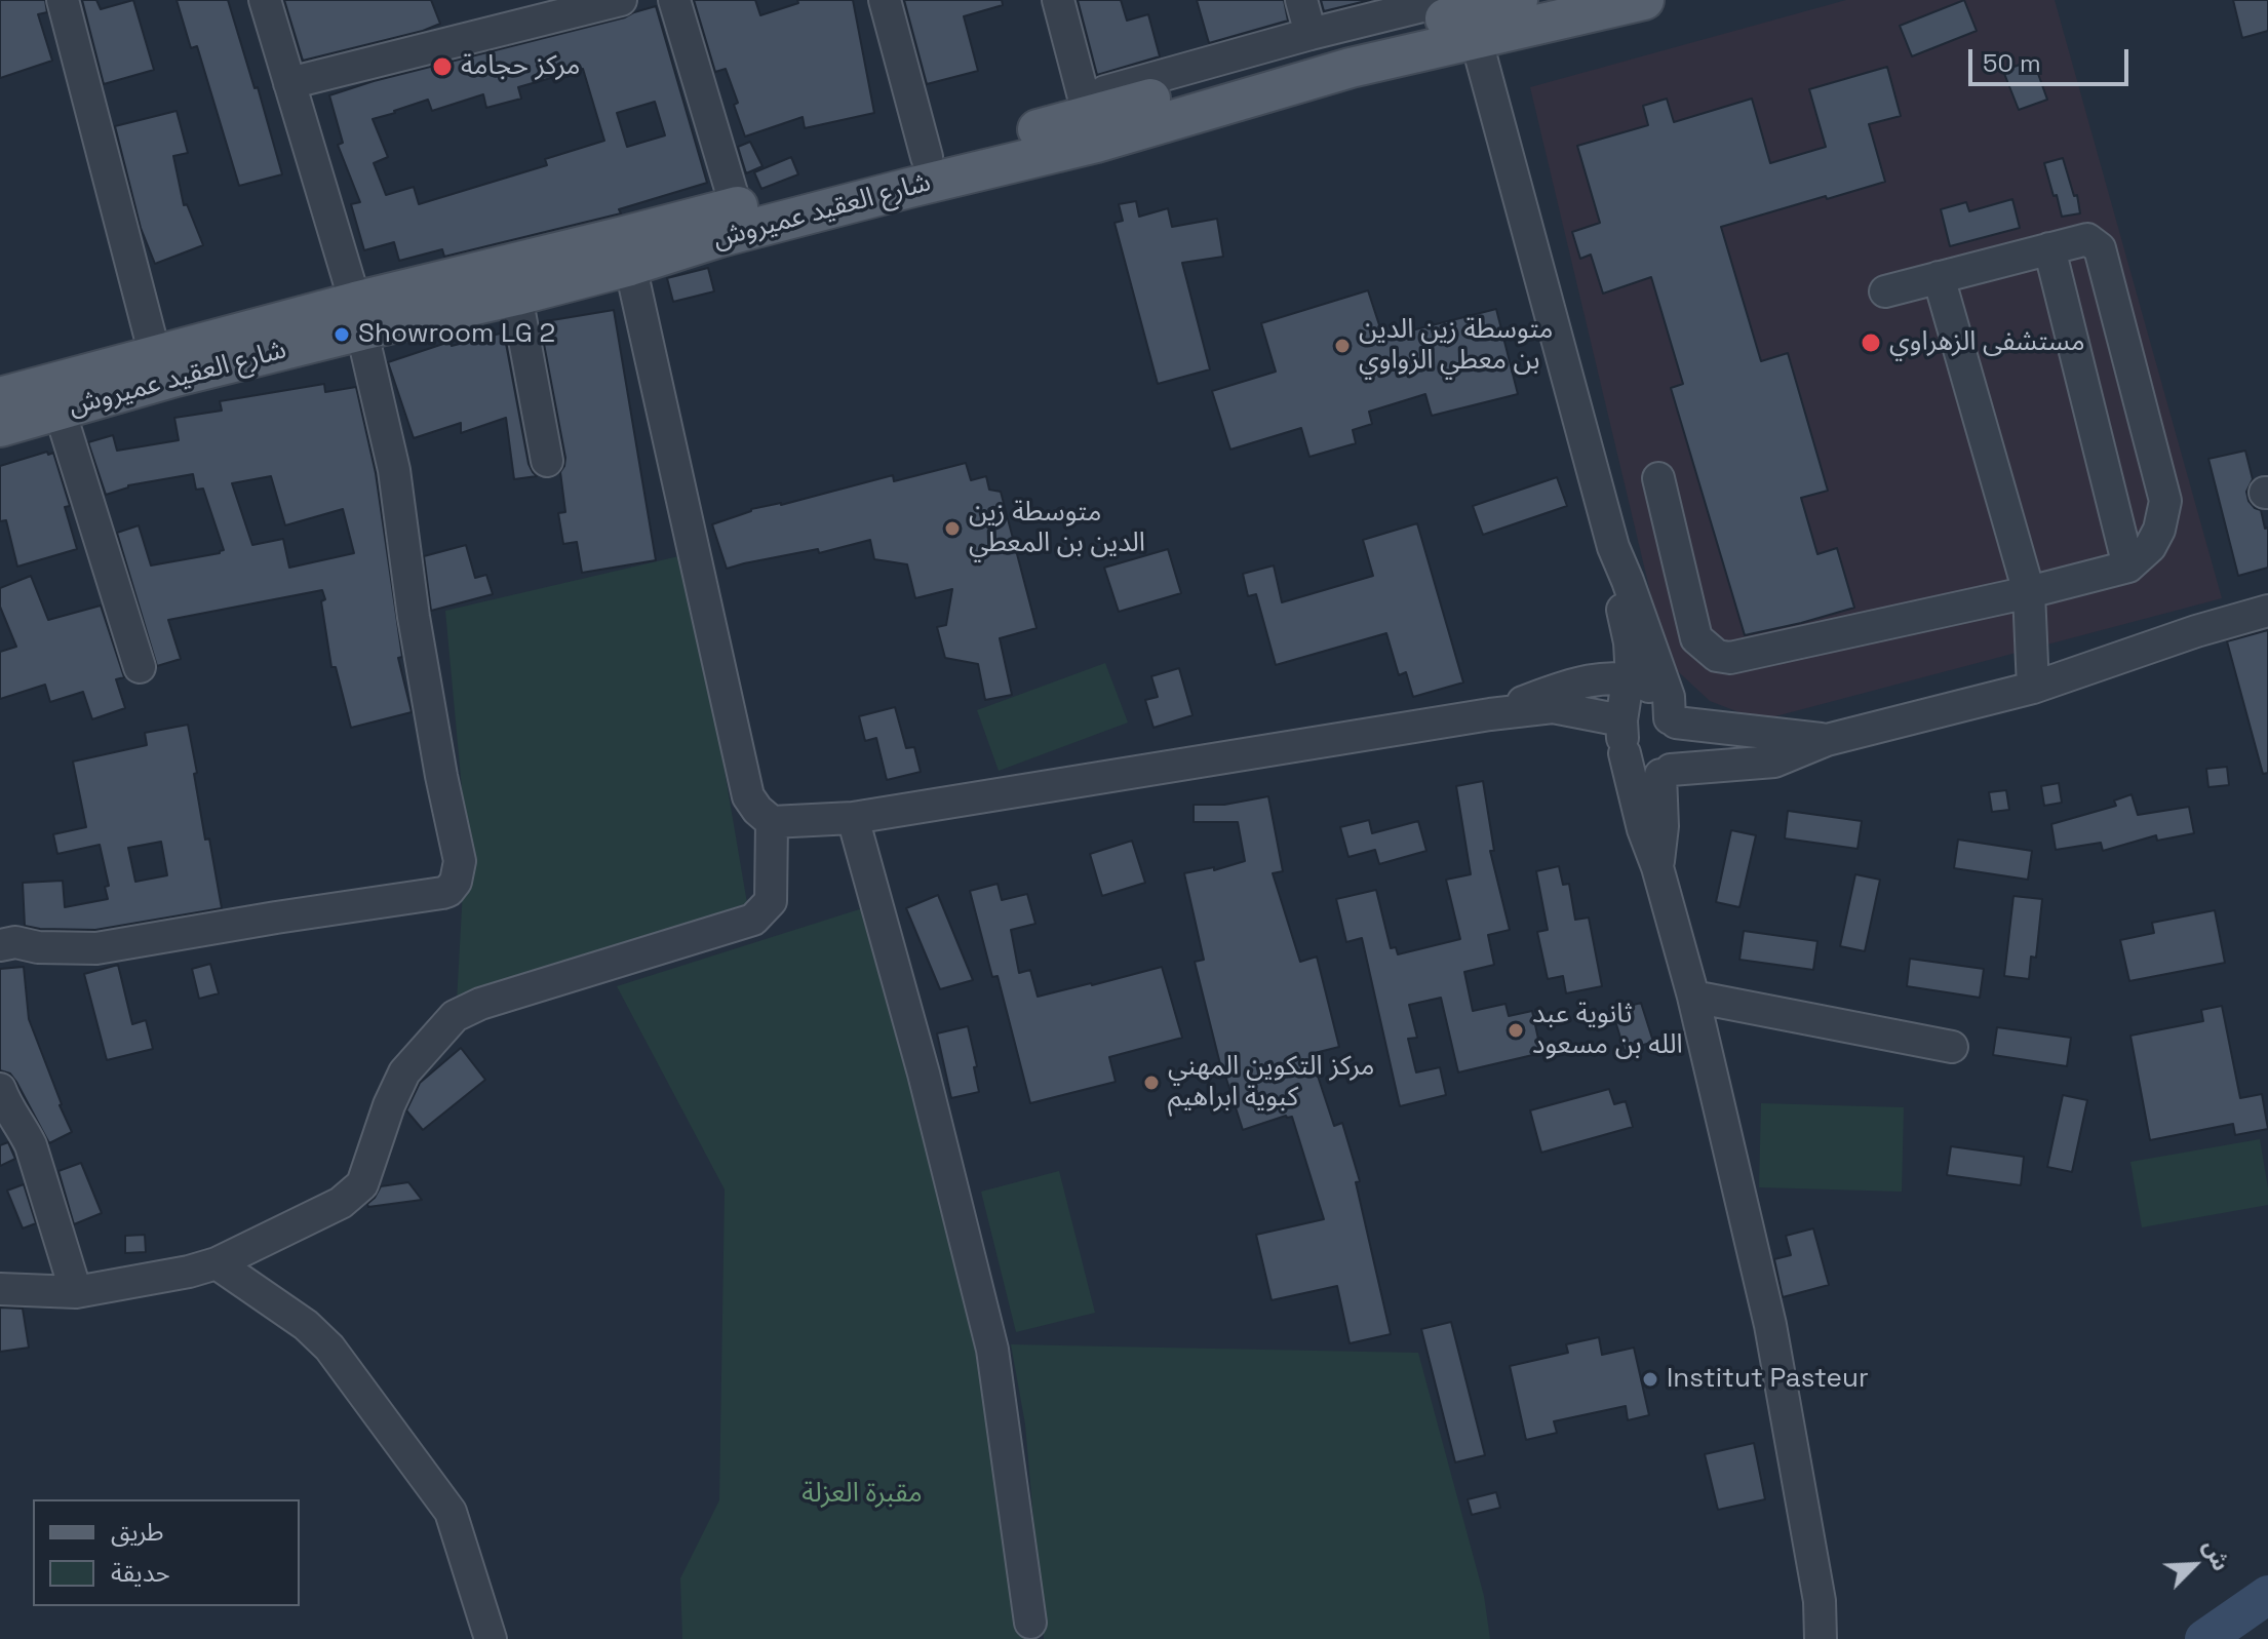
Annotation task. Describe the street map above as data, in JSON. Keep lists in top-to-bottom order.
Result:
{
  "streets": {
    "main road": ["شارع العقيد عميروش"]
  },
  "parks": ["مقبرة العزلة"],
  "places": [
    "مركز حجامة",
    "Showroom LG 2",
    "مستشفى الزهراوي",
    "متوسطة زين الدين بن معطي الزواوي",
    "متوسطة زين الدين بن المعطي",
    "ثانوية عبد الله بن مسعود",
    "مركز التكوين المهني كبوية ابراهيم",
    "Institut Pasteur"
  ],
  "legend": ["طريق", "حديقة"],
  "scale_bar": "50 m",
  "north": "top right"
}
